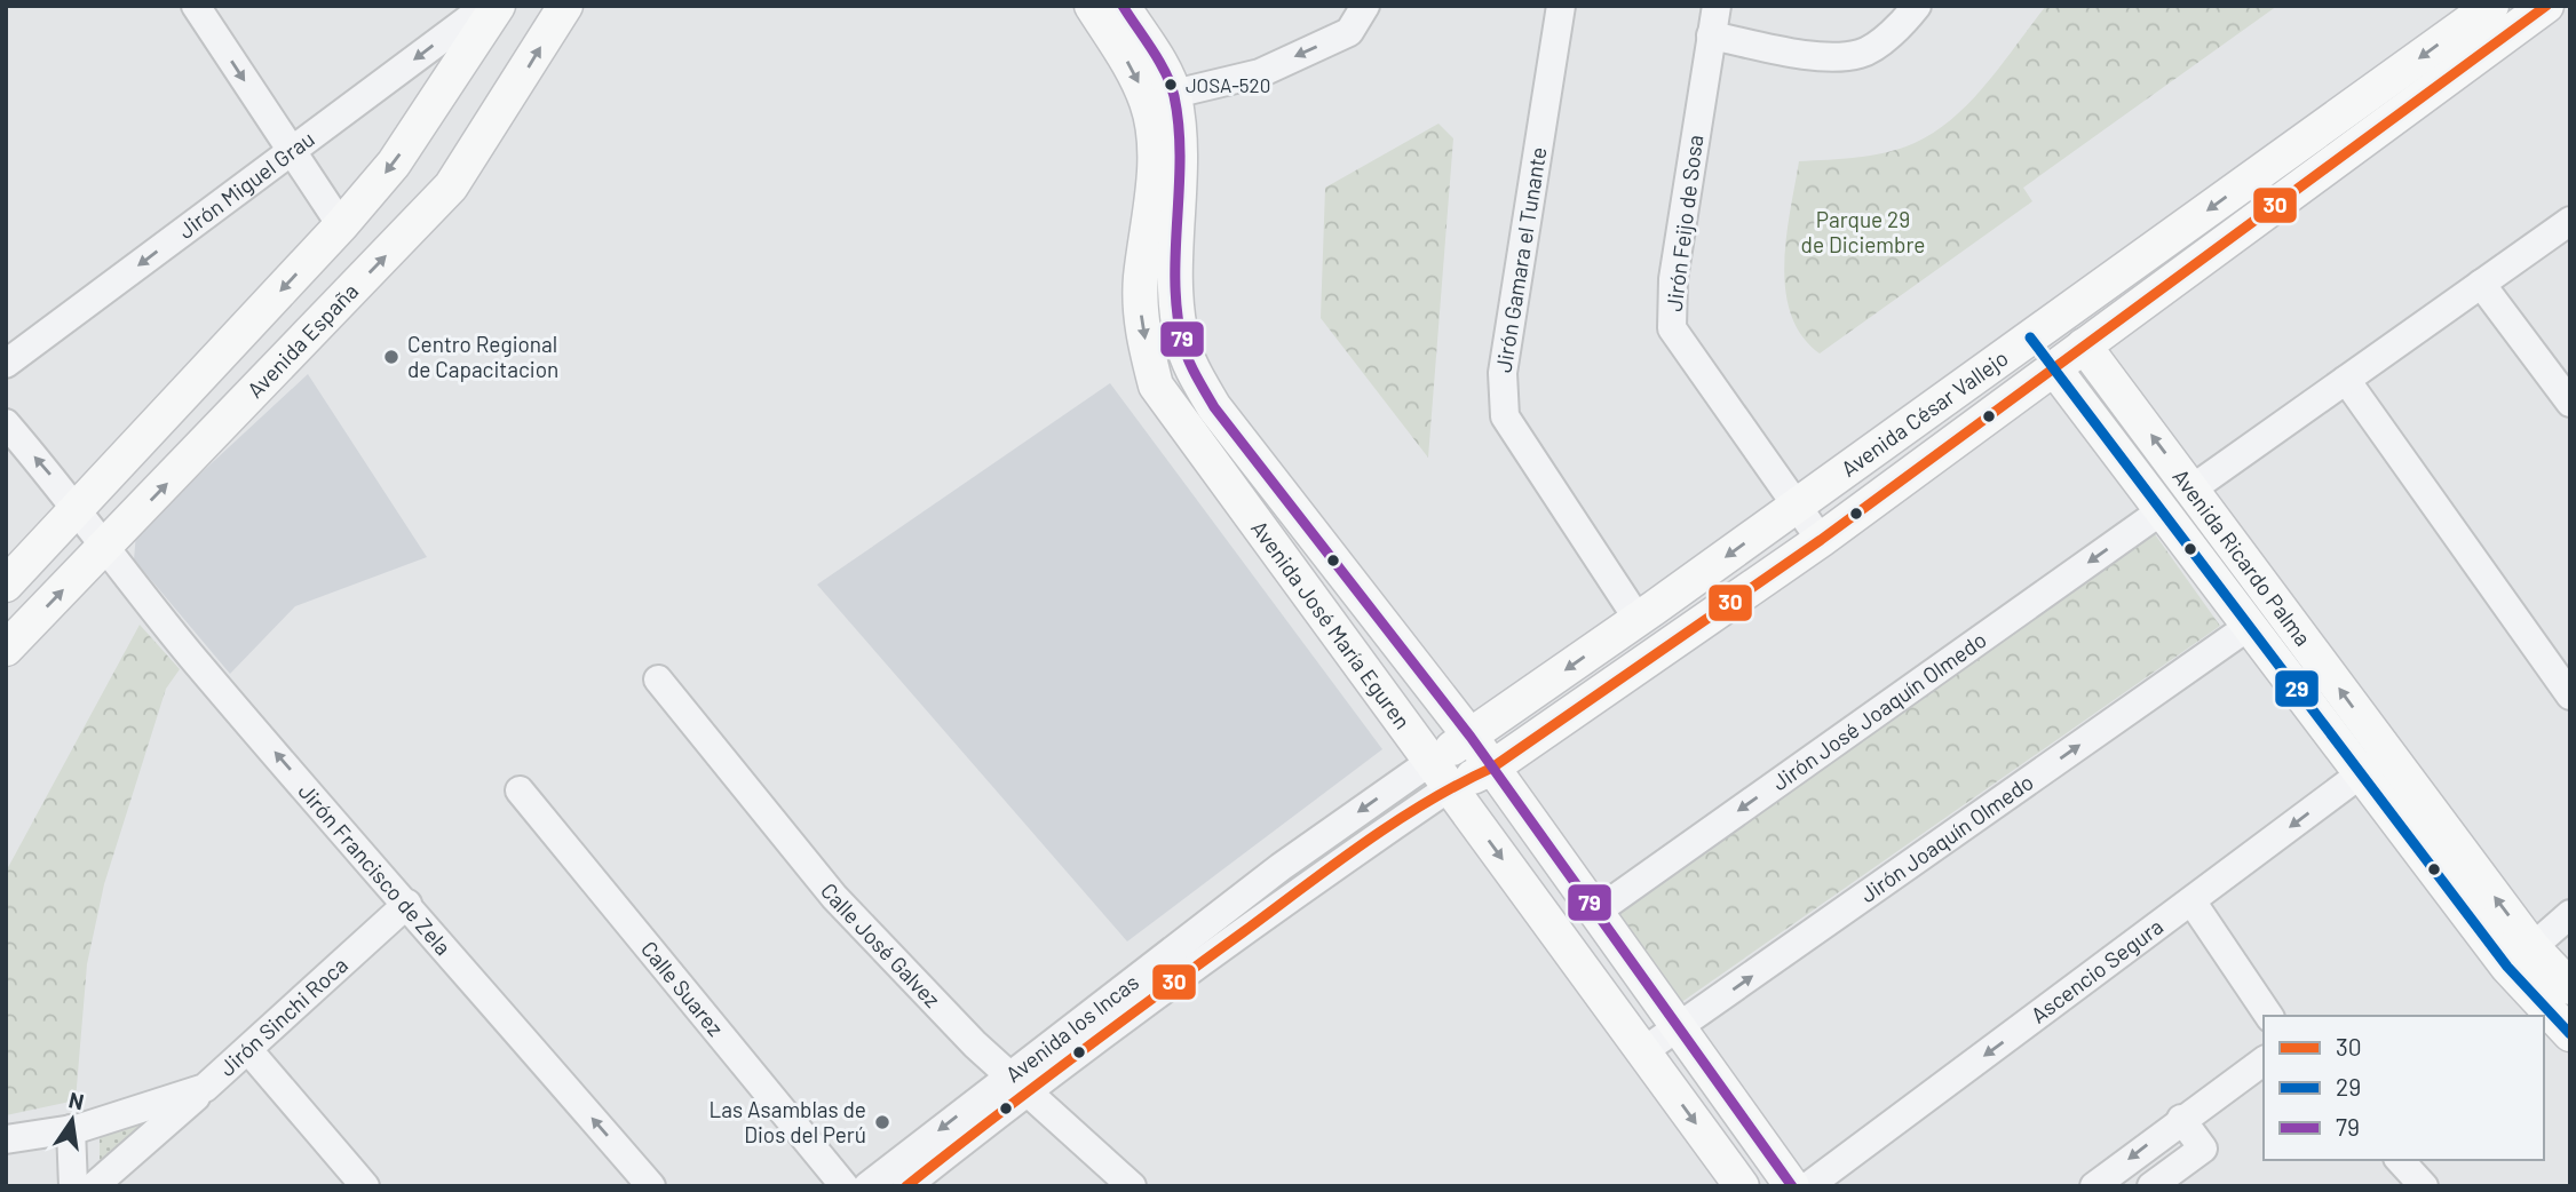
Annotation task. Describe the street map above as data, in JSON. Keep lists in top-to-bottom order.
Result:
{
  "streets": {
    "main road": [
      "Avenida España",
      "Avenida César Vallejo",
      "Avenida Ricardo Palma",
      "Avenida José María Eguren"
    ],
    "street": [
      "Jirón Miguel Grau",
      "Jirón Feijo de Sosa",
      "Jirón Gamara el Tunante",
      "Jirón José Joaquín Olmedo",
      "Jirón Joaquín Olmedo",
      "Jirón Francisco de Zela",
      "Calle José Galvez",
      "Ascencio Segura",
      "Calle Suarez",
      "Jirón Sinchi Roca",
      "Avenida los Incas"
    ]
  },
  "crossings": [
    ["Jirón Feijo de Sosa", "Avenida César Vallejo"],
    ["Jirón Gamara el Tunante", "Avenida César Vallejo"],
    ["Avenida España", "Jirón Francisco de Zela"],
    ["Avenida César Vallejo", "Avenida Ricardo Palma"],
    ["Avenida César Vallejo", "Avenida José María Eguren"],
    ["Avenida César Vallejo", "Avenida los Incas"],
    ["Avenida Ricardo Palma", "Jirón José Joaquín Olmedo"],
    ["Avenida Ricardo Palma", "Jirón Joaquín Olmedo"],
    ["Avenida Ricardo Palma", "Ascencio Segura"],
    ["Avenida José María Eguren", "Jirón José Joaquín Olmedo"],
    ["Avenida José María Eguren", "Jirón Joaquín Olmedo"],
    ["Avenida José María Eguren", "Avenida los Incas"],
    ["Jirón Francisco de Zela", "Jirón Sinchi Roca"],
    ["Calle José Galvez", "Avenida los Incas"]
  ],
  "one_way": [
    "Jirón Miguel Grau",
    "Jirón José Joaquín Olmedo",
    "Jirón Joaquín Olmedo",
    "Jirón Francisco de Zela",
    "Ascencio Segura"
  ],
  "parks": ["Parque 29 de Diciembre"],
  "places": ["JOSA-520", "Centro Regional de Capacitacion", "Las Asamblas de Dios del Perú"],
  "lines": ["transit line 30", "transit line 79", "transit line 29"],
  "legend": ["30", "29", "79"],
  "north": "top"
}
